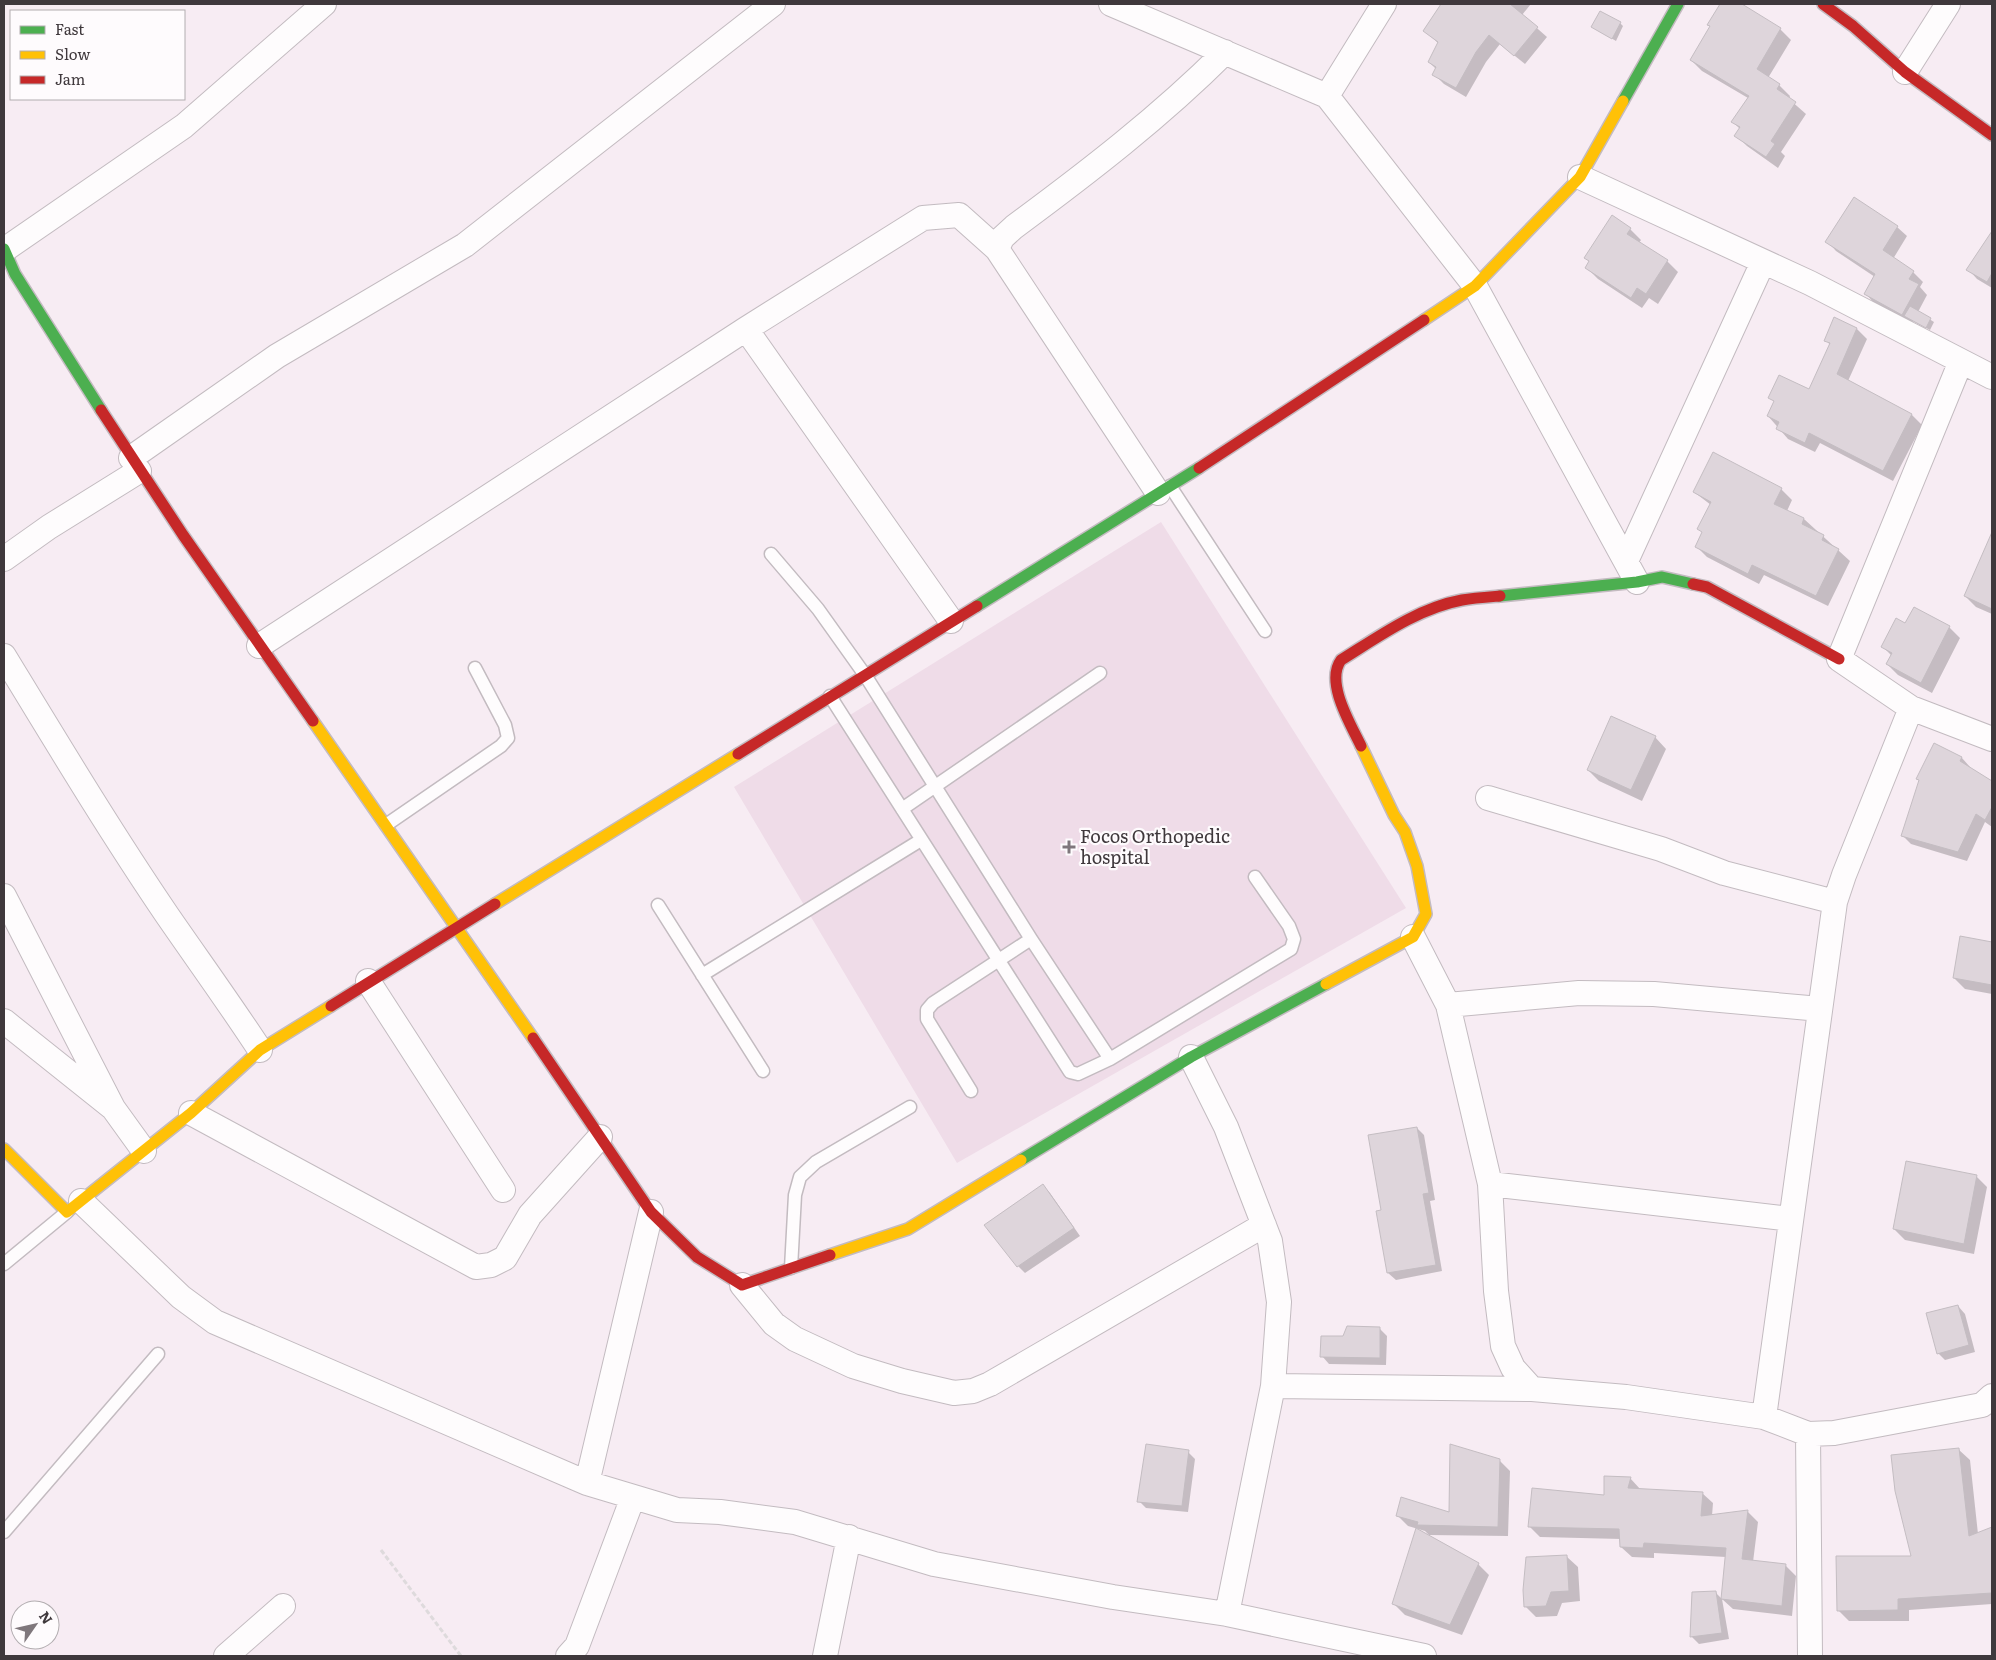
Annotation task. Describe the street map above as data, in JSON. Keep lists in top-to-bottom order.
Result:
{
  "places": {
    "health": ["Focos Orthopedic hospital"]
  },
  "legend": ["Fast", "Slow", "Jam"],
  "north": "top right"
}
